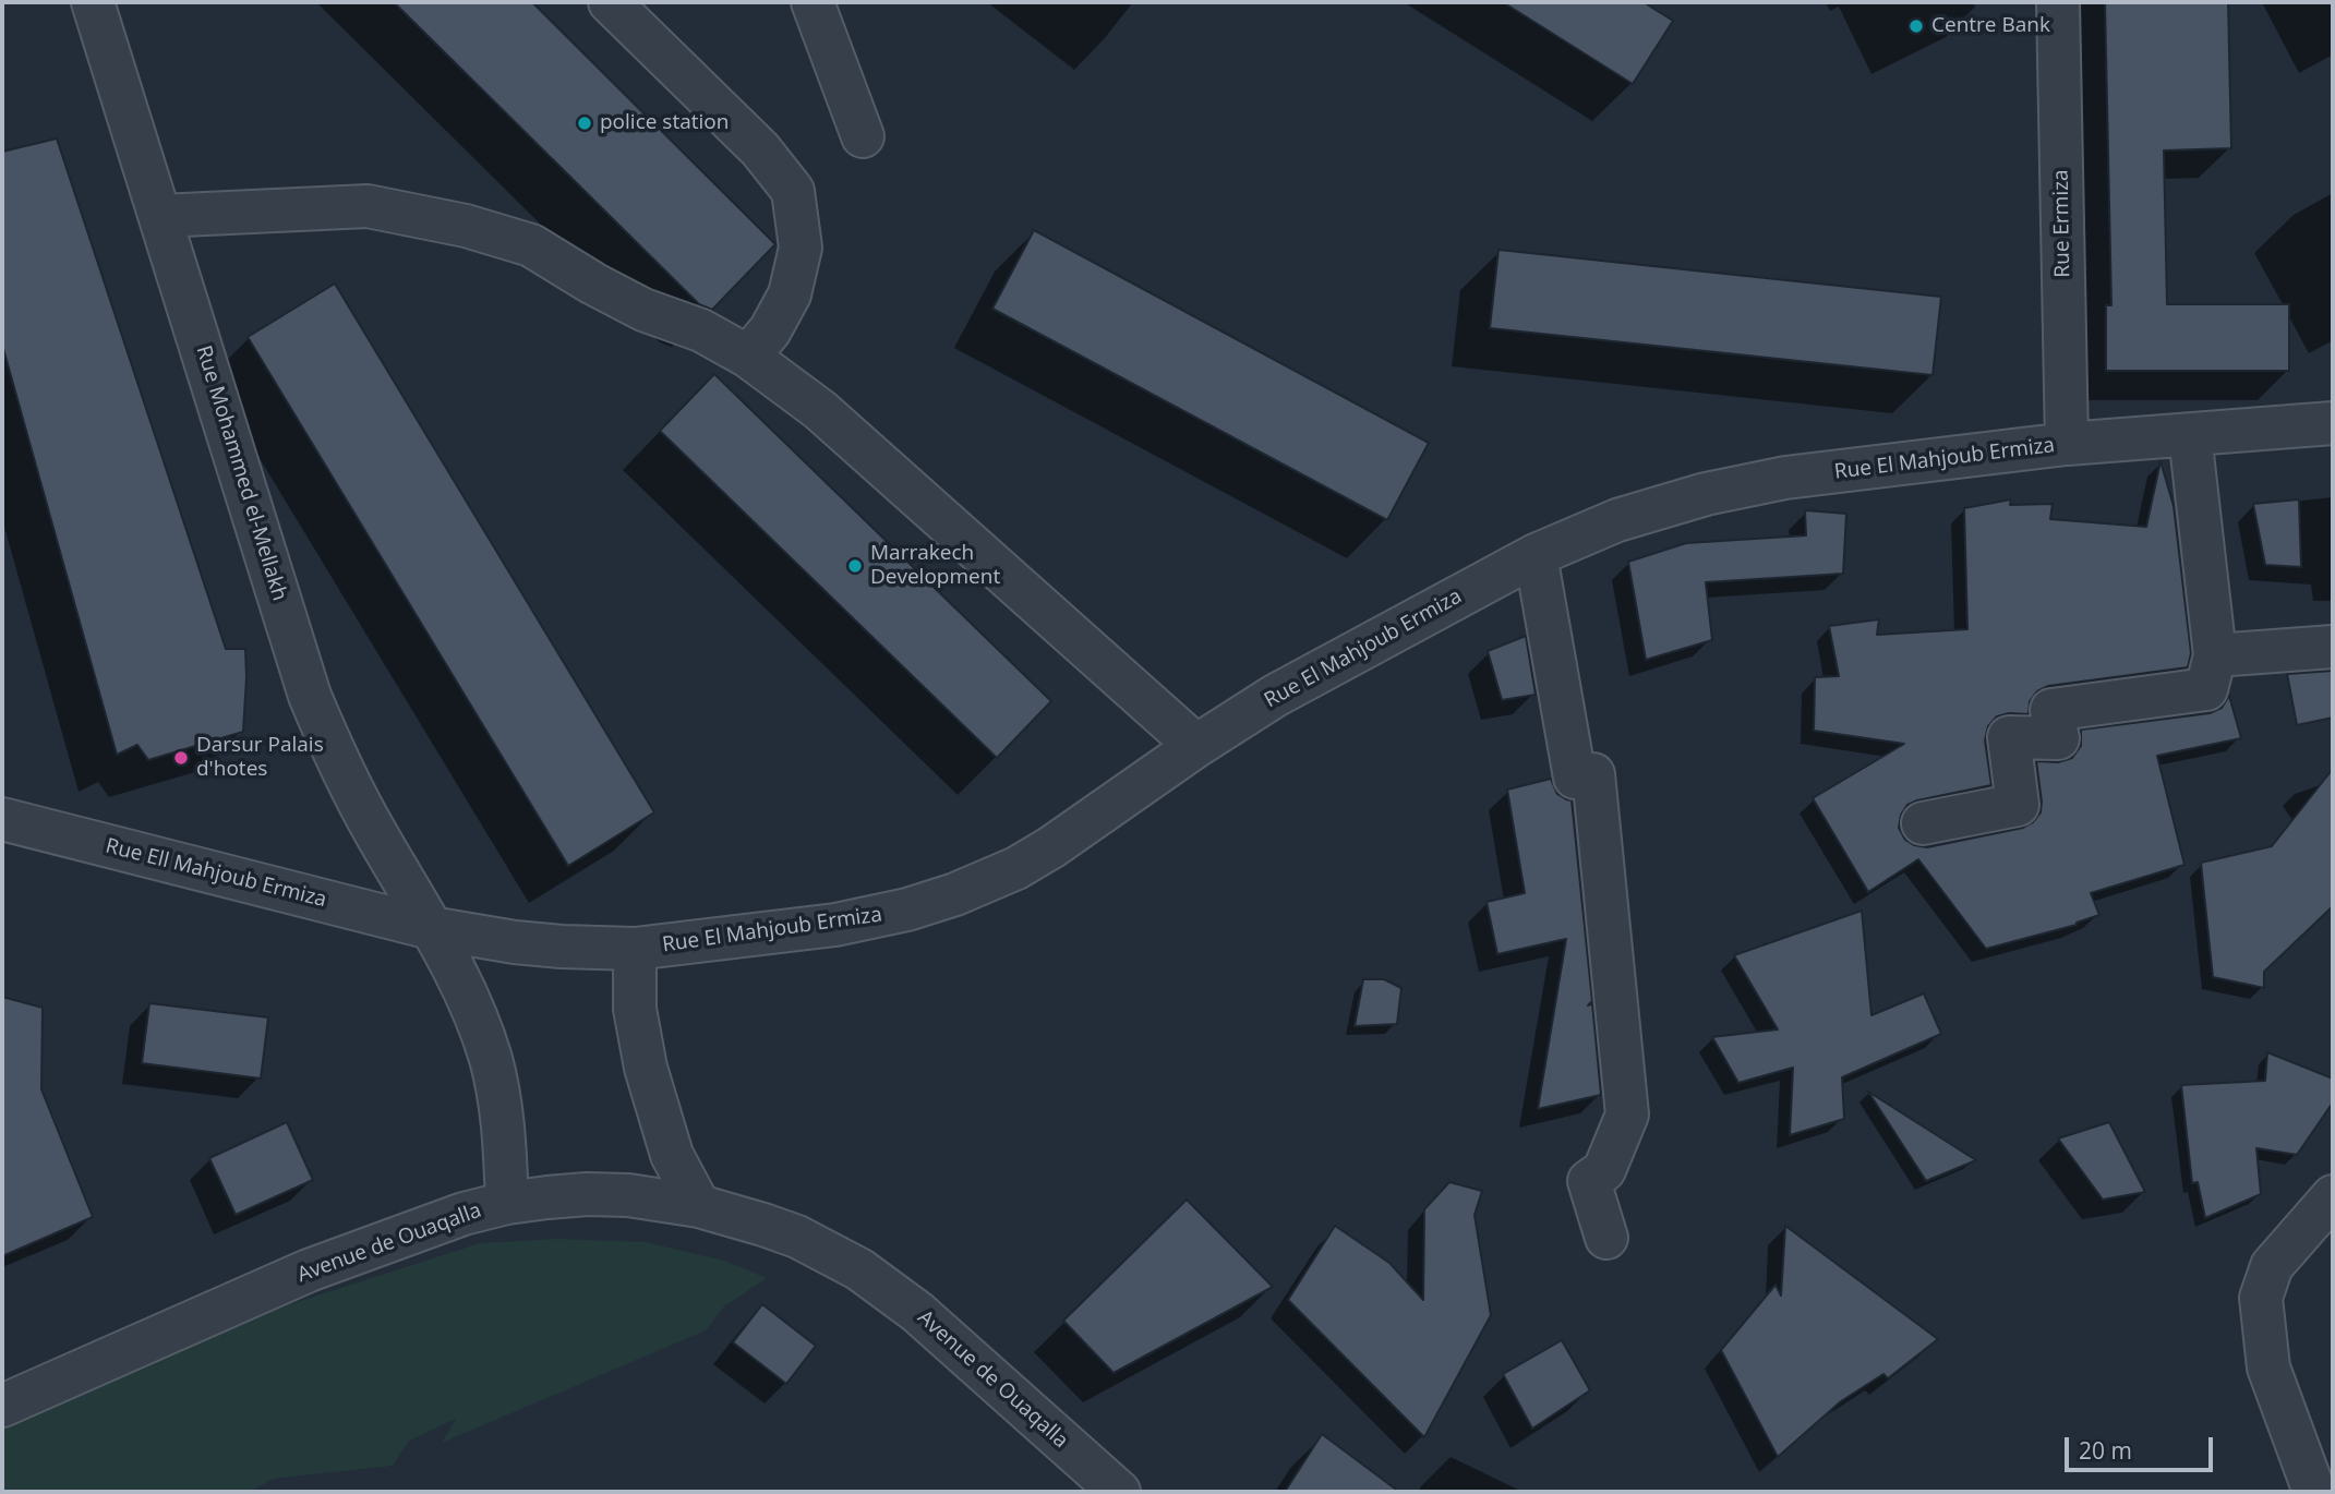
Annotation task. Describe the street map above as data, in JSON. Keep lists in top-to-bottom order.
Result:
{
  "streets": {
    "street": [
      "Rue Ermiza",
      "Rue El Mahjoub Ermiza",
      "Rue Mohammed el-Mellakh",
      "Rue Ell Mahjoub Ermiza",
      "Avenue de Ouaqalla"
    ]
  },
  "crossings": [
    ["Rue Ermiza", "Rue El Mahjoub Ermiza"],
    ["Rue El Mahjoub Ermiza", "Rue Mohammed el-Mellakh"],
    ["Rue El Mahjoub Ermiza", "Rue Ell Mahjoub Ermiza"],
    ["Rue Mohammed el-Mellakh", "Rue Ell Mahjoub Ermiza"],
    ["Rue Mohammed el-Mellakh", "Avenue de Ouaqalla"]
  ],
  "places": [
    "Centre Bank",
    "police station",
    "Marrakech Development",
    "Darsur Palais d'hotes"
  ],
  "scale_bar": "20 m"
}
